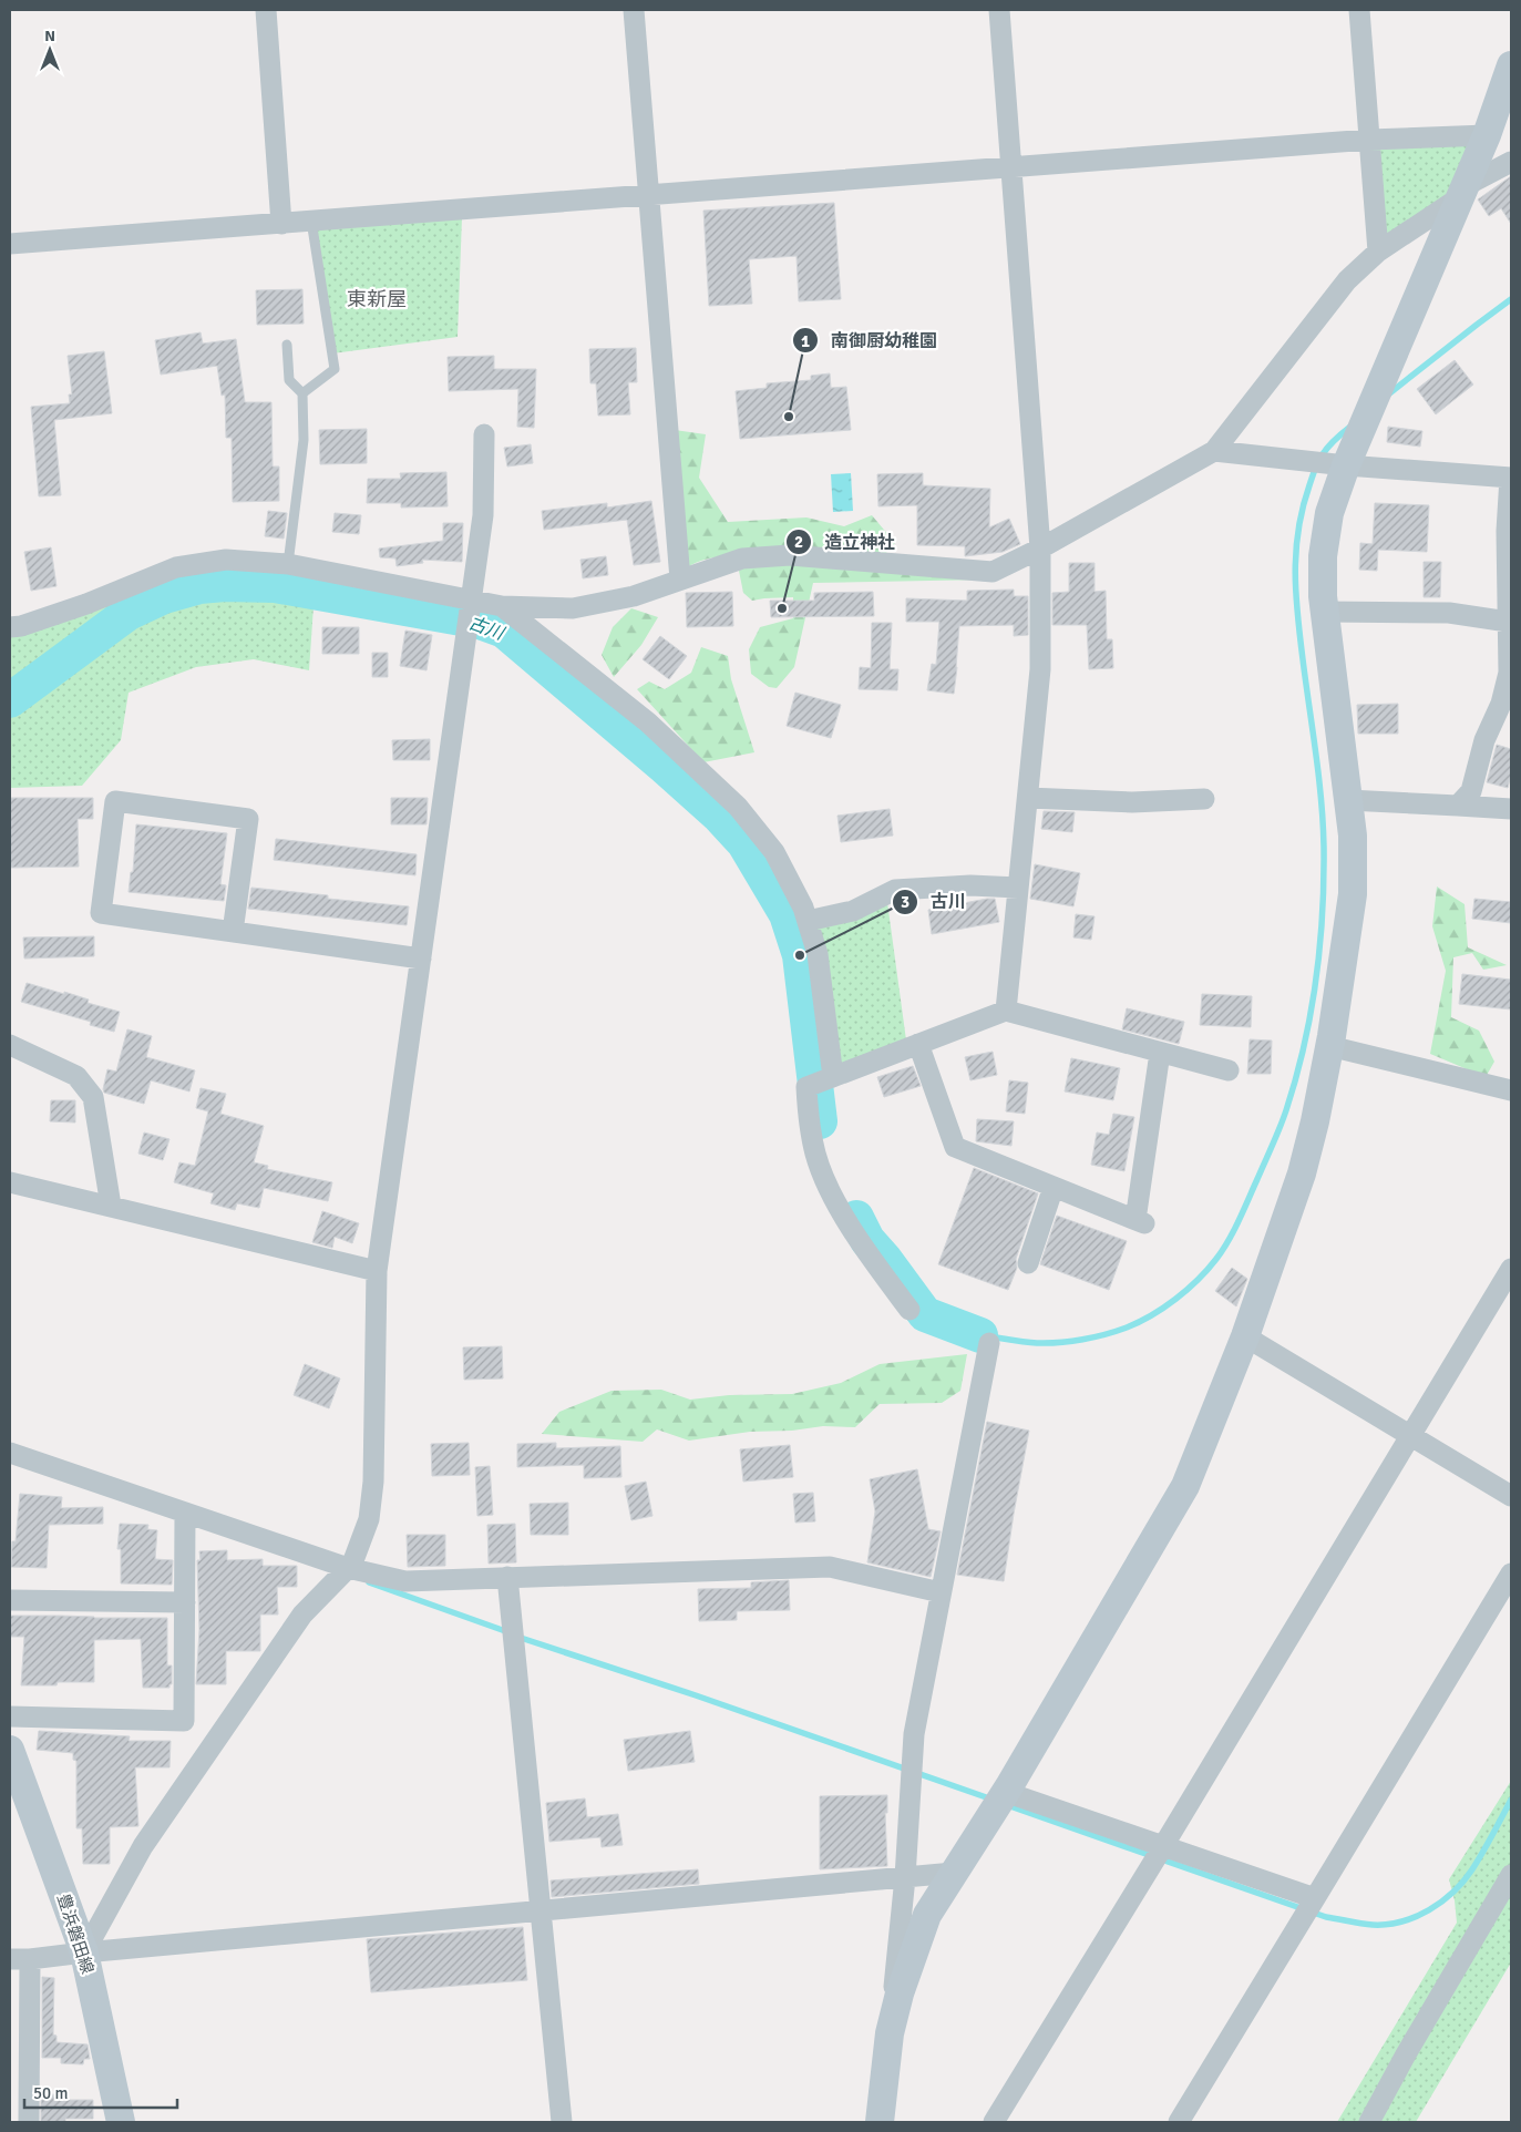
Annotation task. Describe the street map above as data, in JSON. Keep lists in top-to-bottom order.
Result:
{
  "streets": {
    "street": ["豊浜磐田線"]
  },
  "districts": ["東新屋"],
  "water": ["古川"],
  "places": ["南御厨幼稚園", "造立神社", "古川"],
  "scale_bar": "50 m",
  "north": "top"
}
